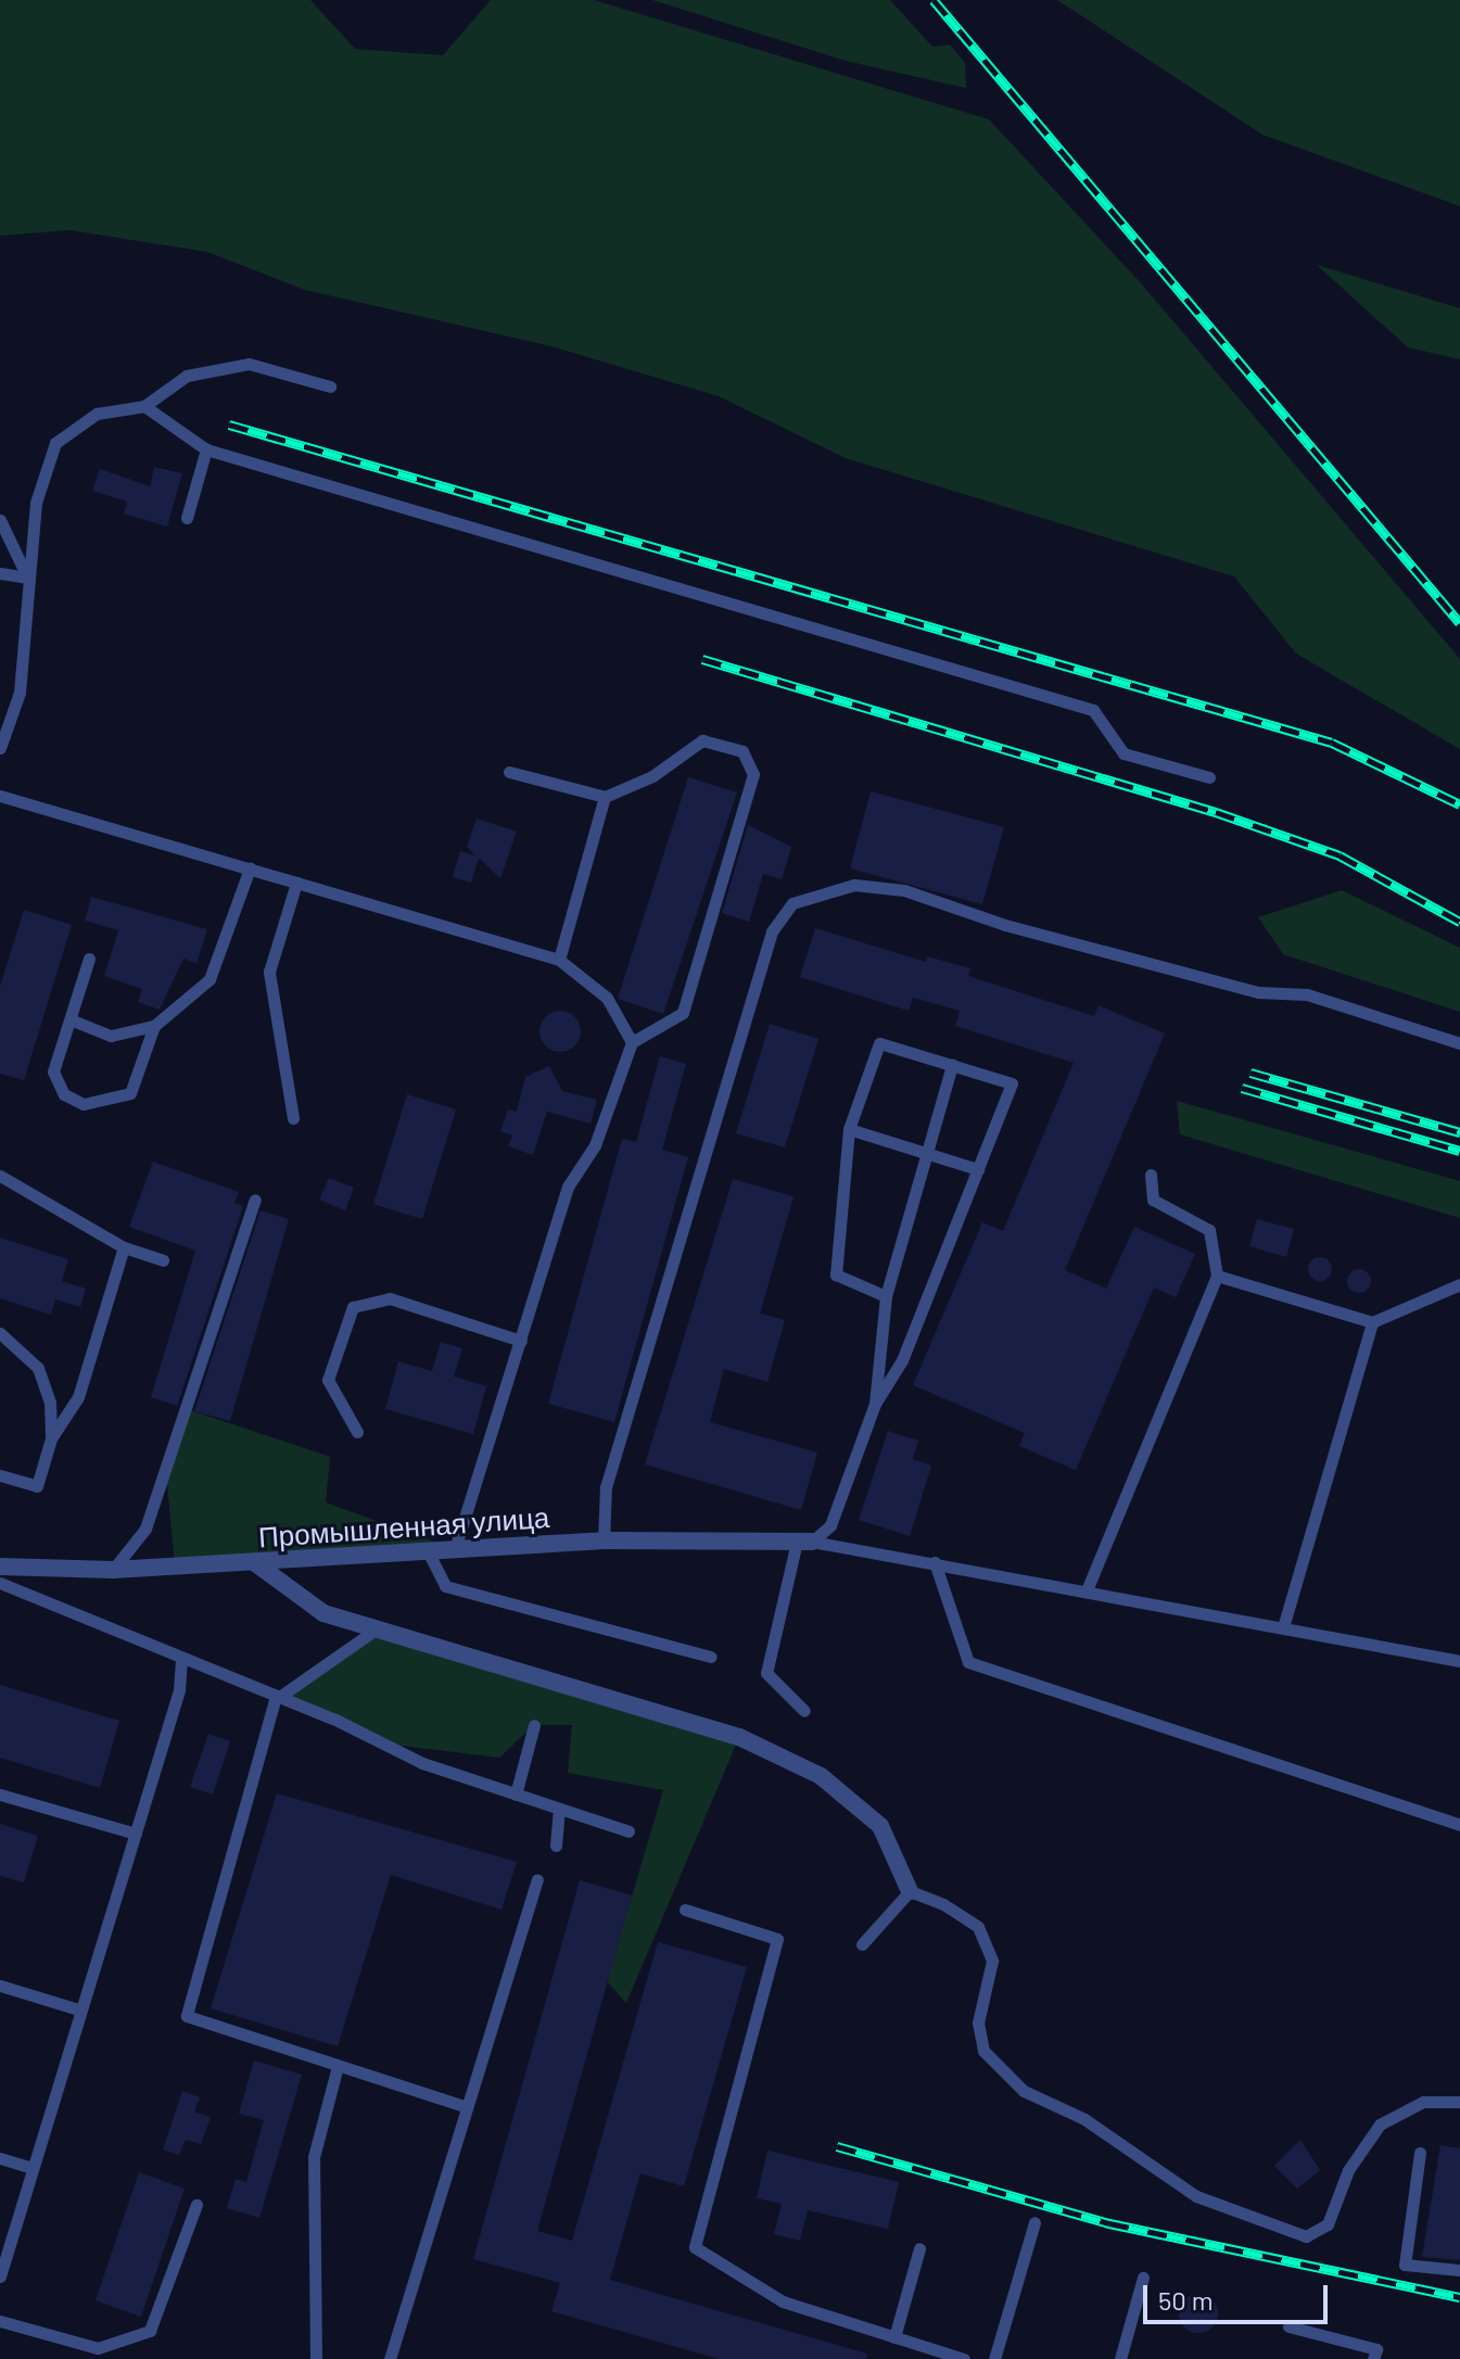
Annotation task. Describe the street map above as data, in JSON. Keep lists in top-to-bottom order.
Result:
{
  "streets": {
    "street": ["Промышленная улица"]
  },
  "scale_bar": "50 m"
}
